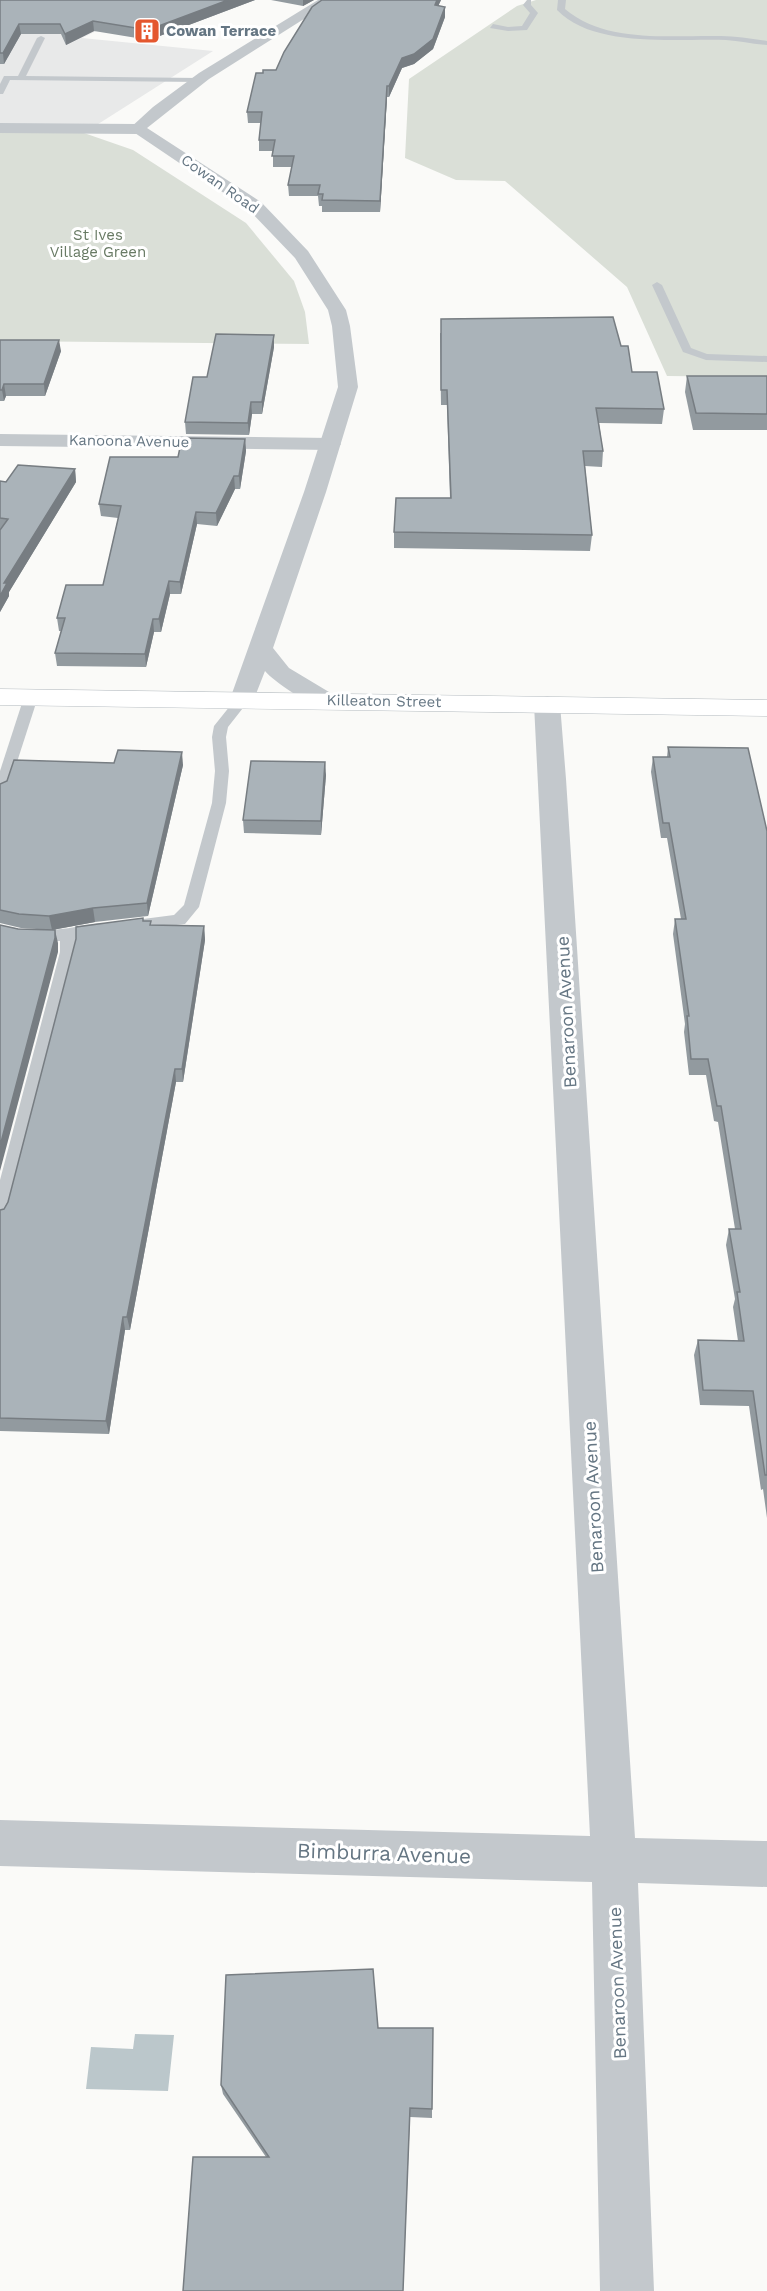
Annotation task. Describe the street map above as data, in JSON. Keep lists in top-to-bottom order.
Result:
{
  "streets": {
    "main road": ["Killeaton Street"],
    "street": [
      "Cowan Road",
      "Kanoona Avenue",
      "Benaroon Avenue",
      "Bimburra Avenue"
    ]
  },
  "crossings": [
    ["Cowan Road", "Kanoona Avenue"],
    ["Cowan Road", "Killeaton Street"],
    ["Killeaton Street", "Benaroon Avenue"],
    ["Benaroon Avenue", "Bimburra Avenue"]
  ],
  "parks": ["St Ives Village Green"],
  "places": {
    "building": ["Cowan Terrace"]
  }
}
